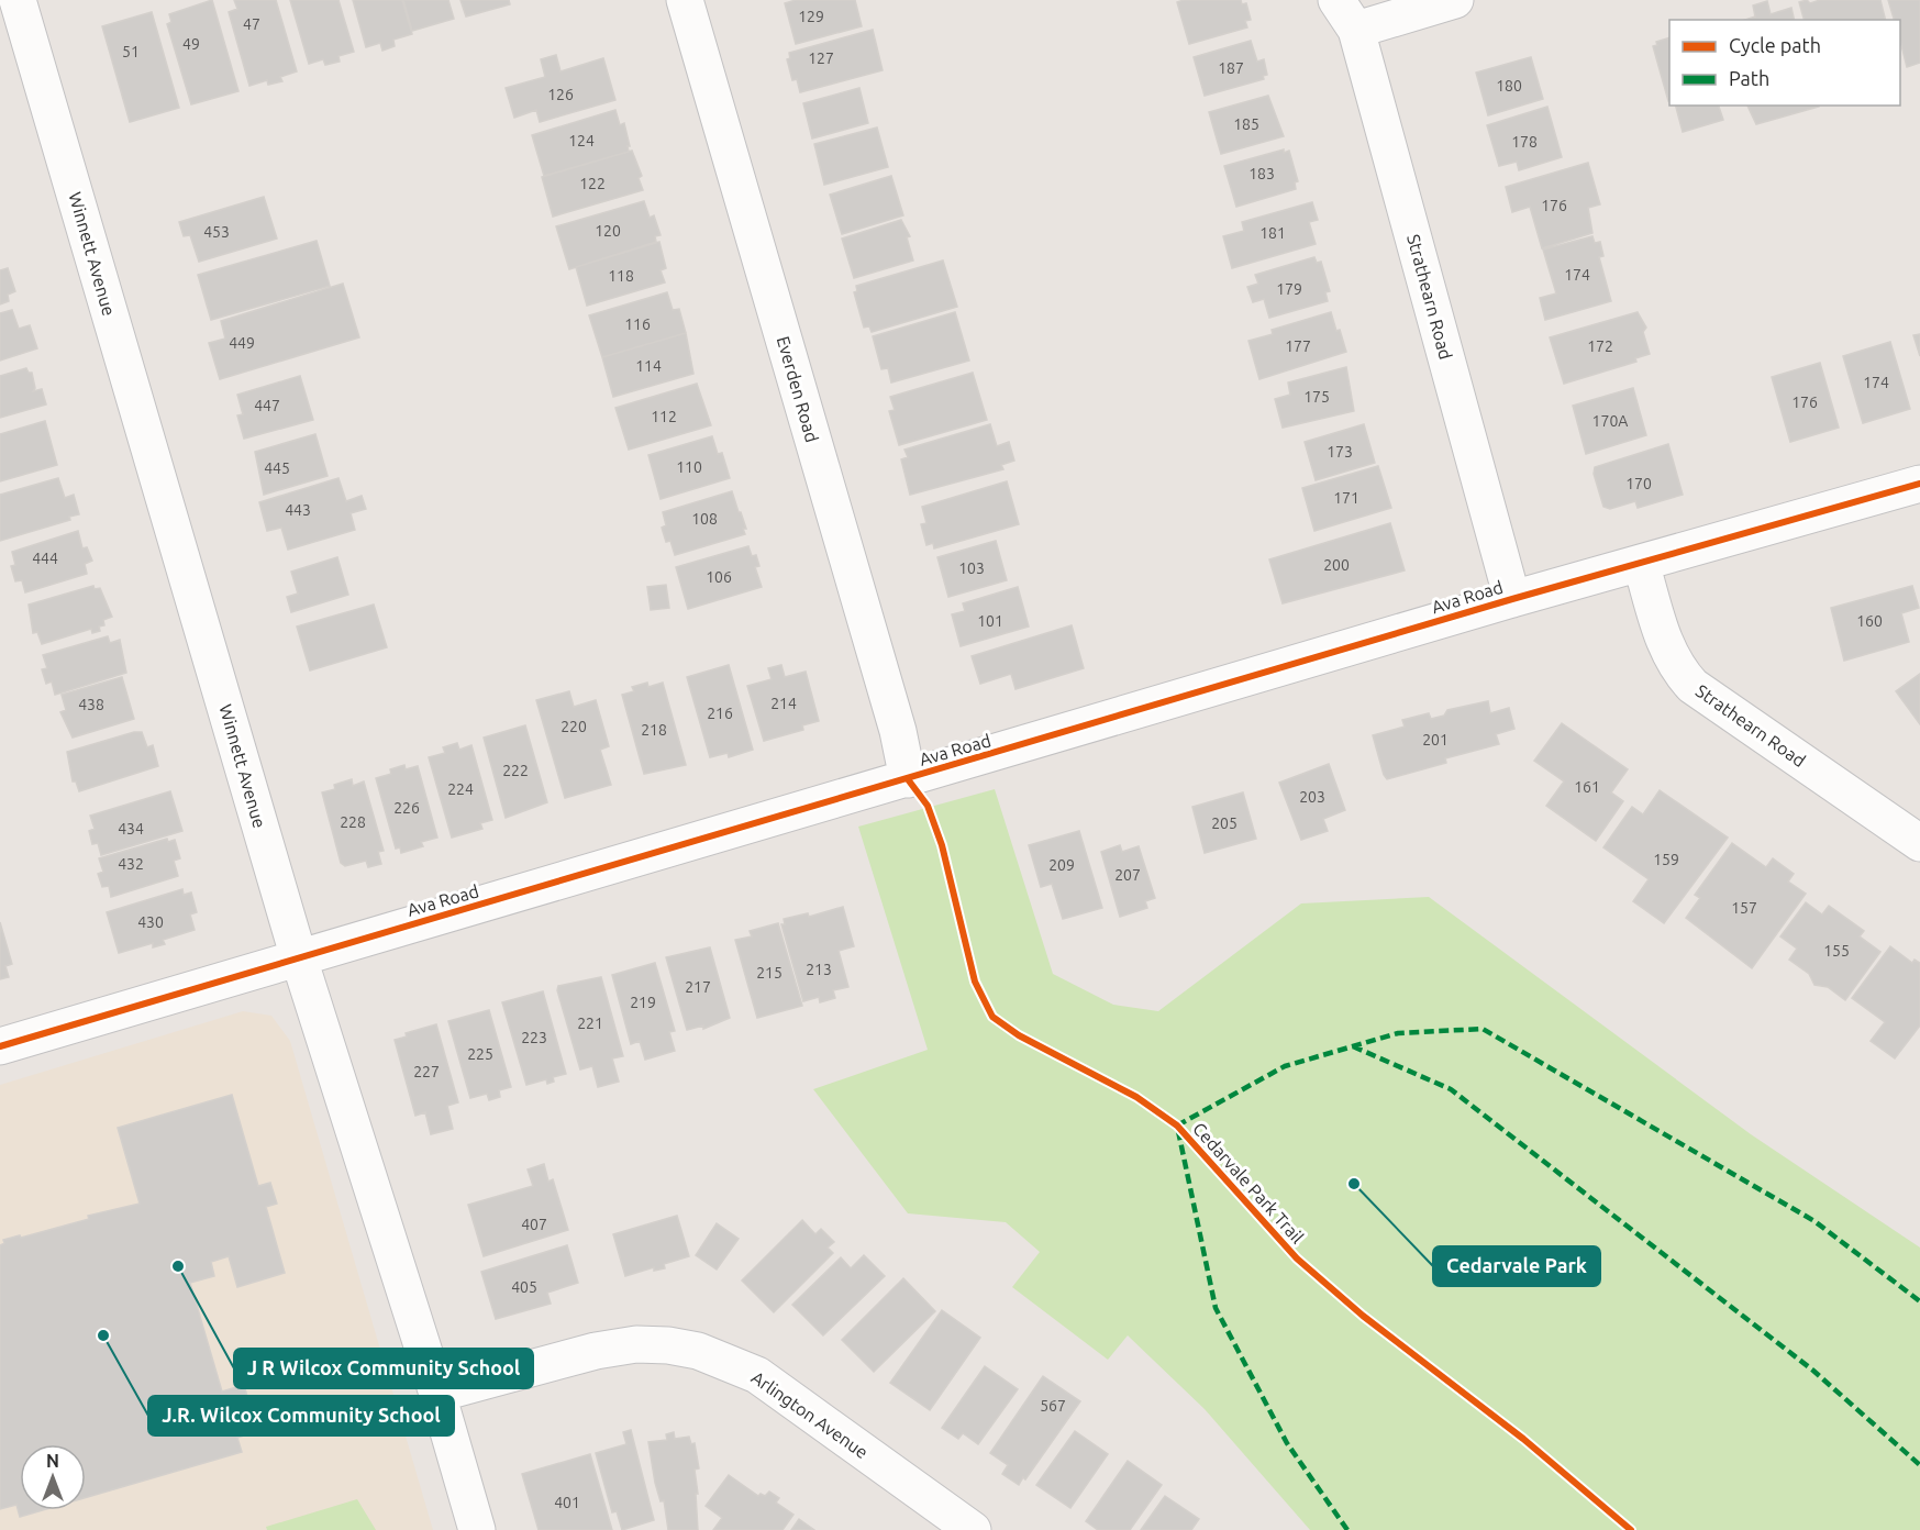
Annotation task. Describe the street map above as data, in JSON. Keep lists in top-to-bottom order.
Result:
{
  "streets": {
    "street": [
      "Winnett Avenue",
      "Strathearn Road",
      "Everden Road",
      "Ava Road",
      "Arlington Avenue"
    ],
    "cycle path": ["Cedarvale Park Trail"]
  },
  "crossings": [
    ["Winnett Avenue", "Ava Road"],
    ["Winnett Avenue", "Arlington Avenue"],
    ["Strathearn Road", "Ava Road"],
    ["Everden Road", "Ava Road"]
  ],
  "places": ["Cedarvale Park", "J R Wilcox Community School", "J.R. Wilcox Community School"],
  "house_numbers": [
    "129",
    "47",
    "49",
    "51",
    "127",
    "187",
    "180",
    "126",
    "185",
    "124",
    "178",
    "183",
    "122",
    "176",
    "120",
    "453",
    "181",
    "174",
    "118",
    "179",
    "116",
    "449",
    "177",
    "172",
    "114",
    "174",
    "175",
    "176",
    "447",
    "112",
    "170A",
    "173",
    "110",
    "445",
    "170",
    "171",
    "443",
    "108",
    "444",
    "200",
    "103",
    "106",
    "101",
    "160",
    "214",
    "438",
    "216",
    "220",
    "218",
    "201",
    "222",
    "161",
    "224",
    "203",
    "226",
    "228",
    "205",
    "434",
    "159",
    "432",
    "209",
    "207",
    "157",
    "430",
    "155",
    "213",
    "215",
    "217",
    "219",
    "221",
    "223",
    "225",
    "227",
    "407",
    "405",
    "567",
    "401"
  ],
  "legend": ["Cycle path", "Path"],
  "north": "top"
}
